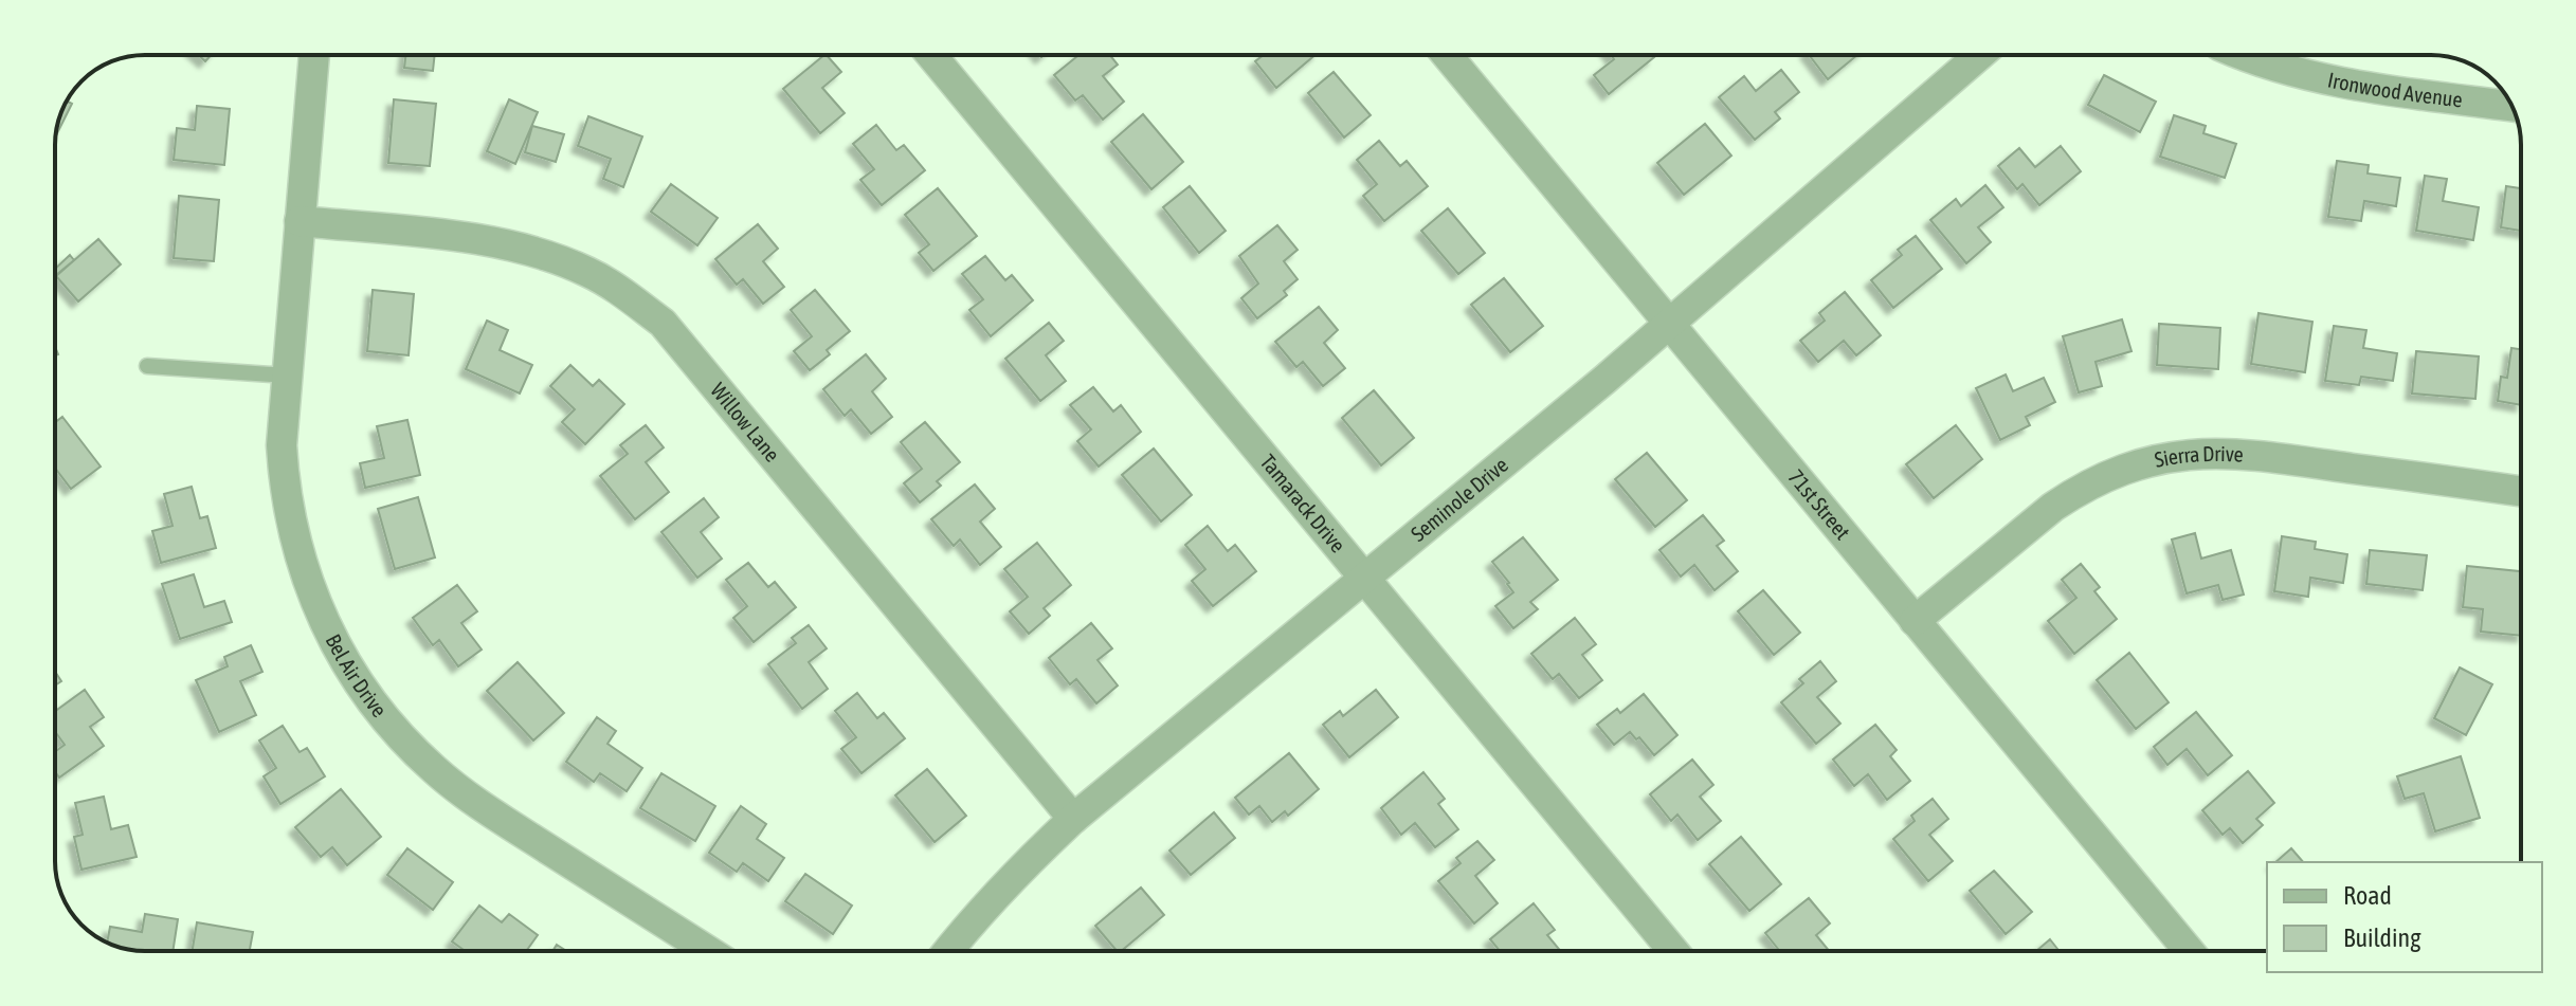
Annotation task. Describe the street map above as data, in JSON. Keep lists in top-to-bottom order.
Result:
{
  "streets": {
    "street": [
      "Ironwood Avenue",
      "Willow Lane",
      "Sierra Drive",
      "Seminole Drive",
      "Tamarack Drive",
      "71st Street",
      "Bel Air Drive"
    ]
  },
  "crossings": [
    ["Willow Lane", "Seminole Drive"],
    ["Willow Lane", "Bel Air Drive"],
    ["Sierra Drive", "71st Street"],
    ["Seminole Drive", "Tamarack Drive"],
    ["Seminole Drive", "71st Street"]
  ],
  "legend": ["Road", "Building"]
}
